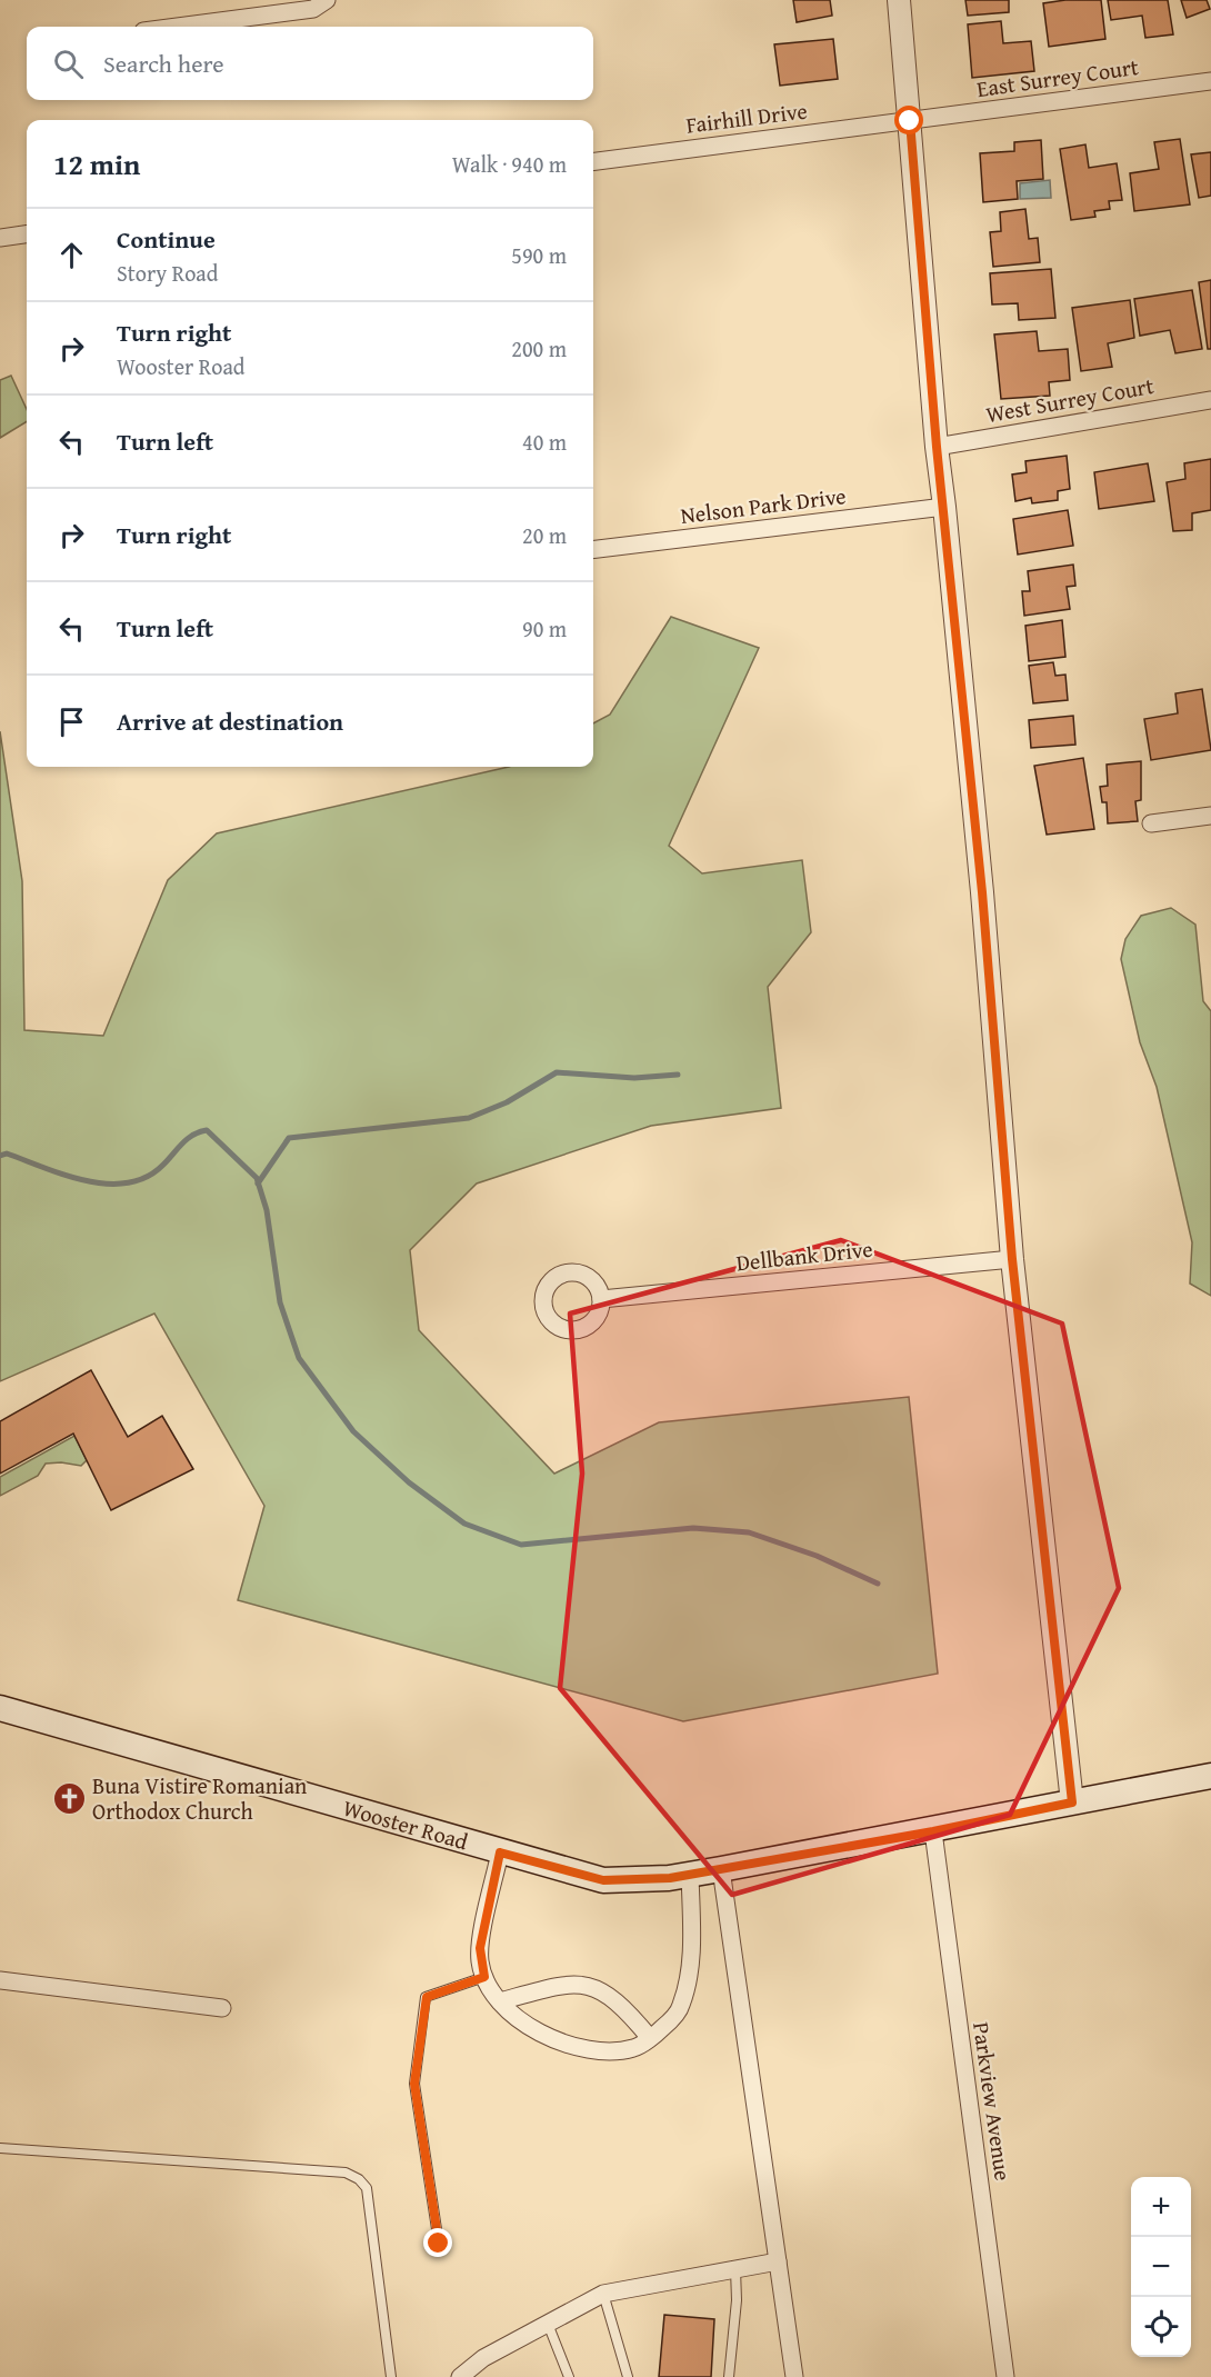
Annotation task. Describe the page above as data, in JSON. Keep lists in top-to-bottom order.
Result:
{
  "streets": {
    "main road": ["Wooster Road"],
    "street": [
      "East Surrey Court",
      "Fairhill Drive",
      "West Surrey Court",
      "Nelson Park Drive",
      "Dellbank Drive",
      "Parkview Avenue"
    ]
  },
  "crossings": [
    ["East Surrey Court", "Fairhill Drive"],
    ["Wooster Road", "Parkview Avenue"]
  ],
  "places": {
    "church": ["Buna Vistire Romanian Orthodox Church"]
  },
  "page": {
    "search": "Search here",
    "heading": ["12 min", "Walk · 940 m"],
    "list": [
      ["Continue", "Story Road", "590 m"],
      ["Turn right", "Wooster Road", "200 m"],
      ["Turn left", "40 m"],
      ["Turn right", "20 m"],
      ["Turn left", "90 m"],
      "Arrive at destination"
    ],
    "map_buttons": ["+", "−"]
  }
}
